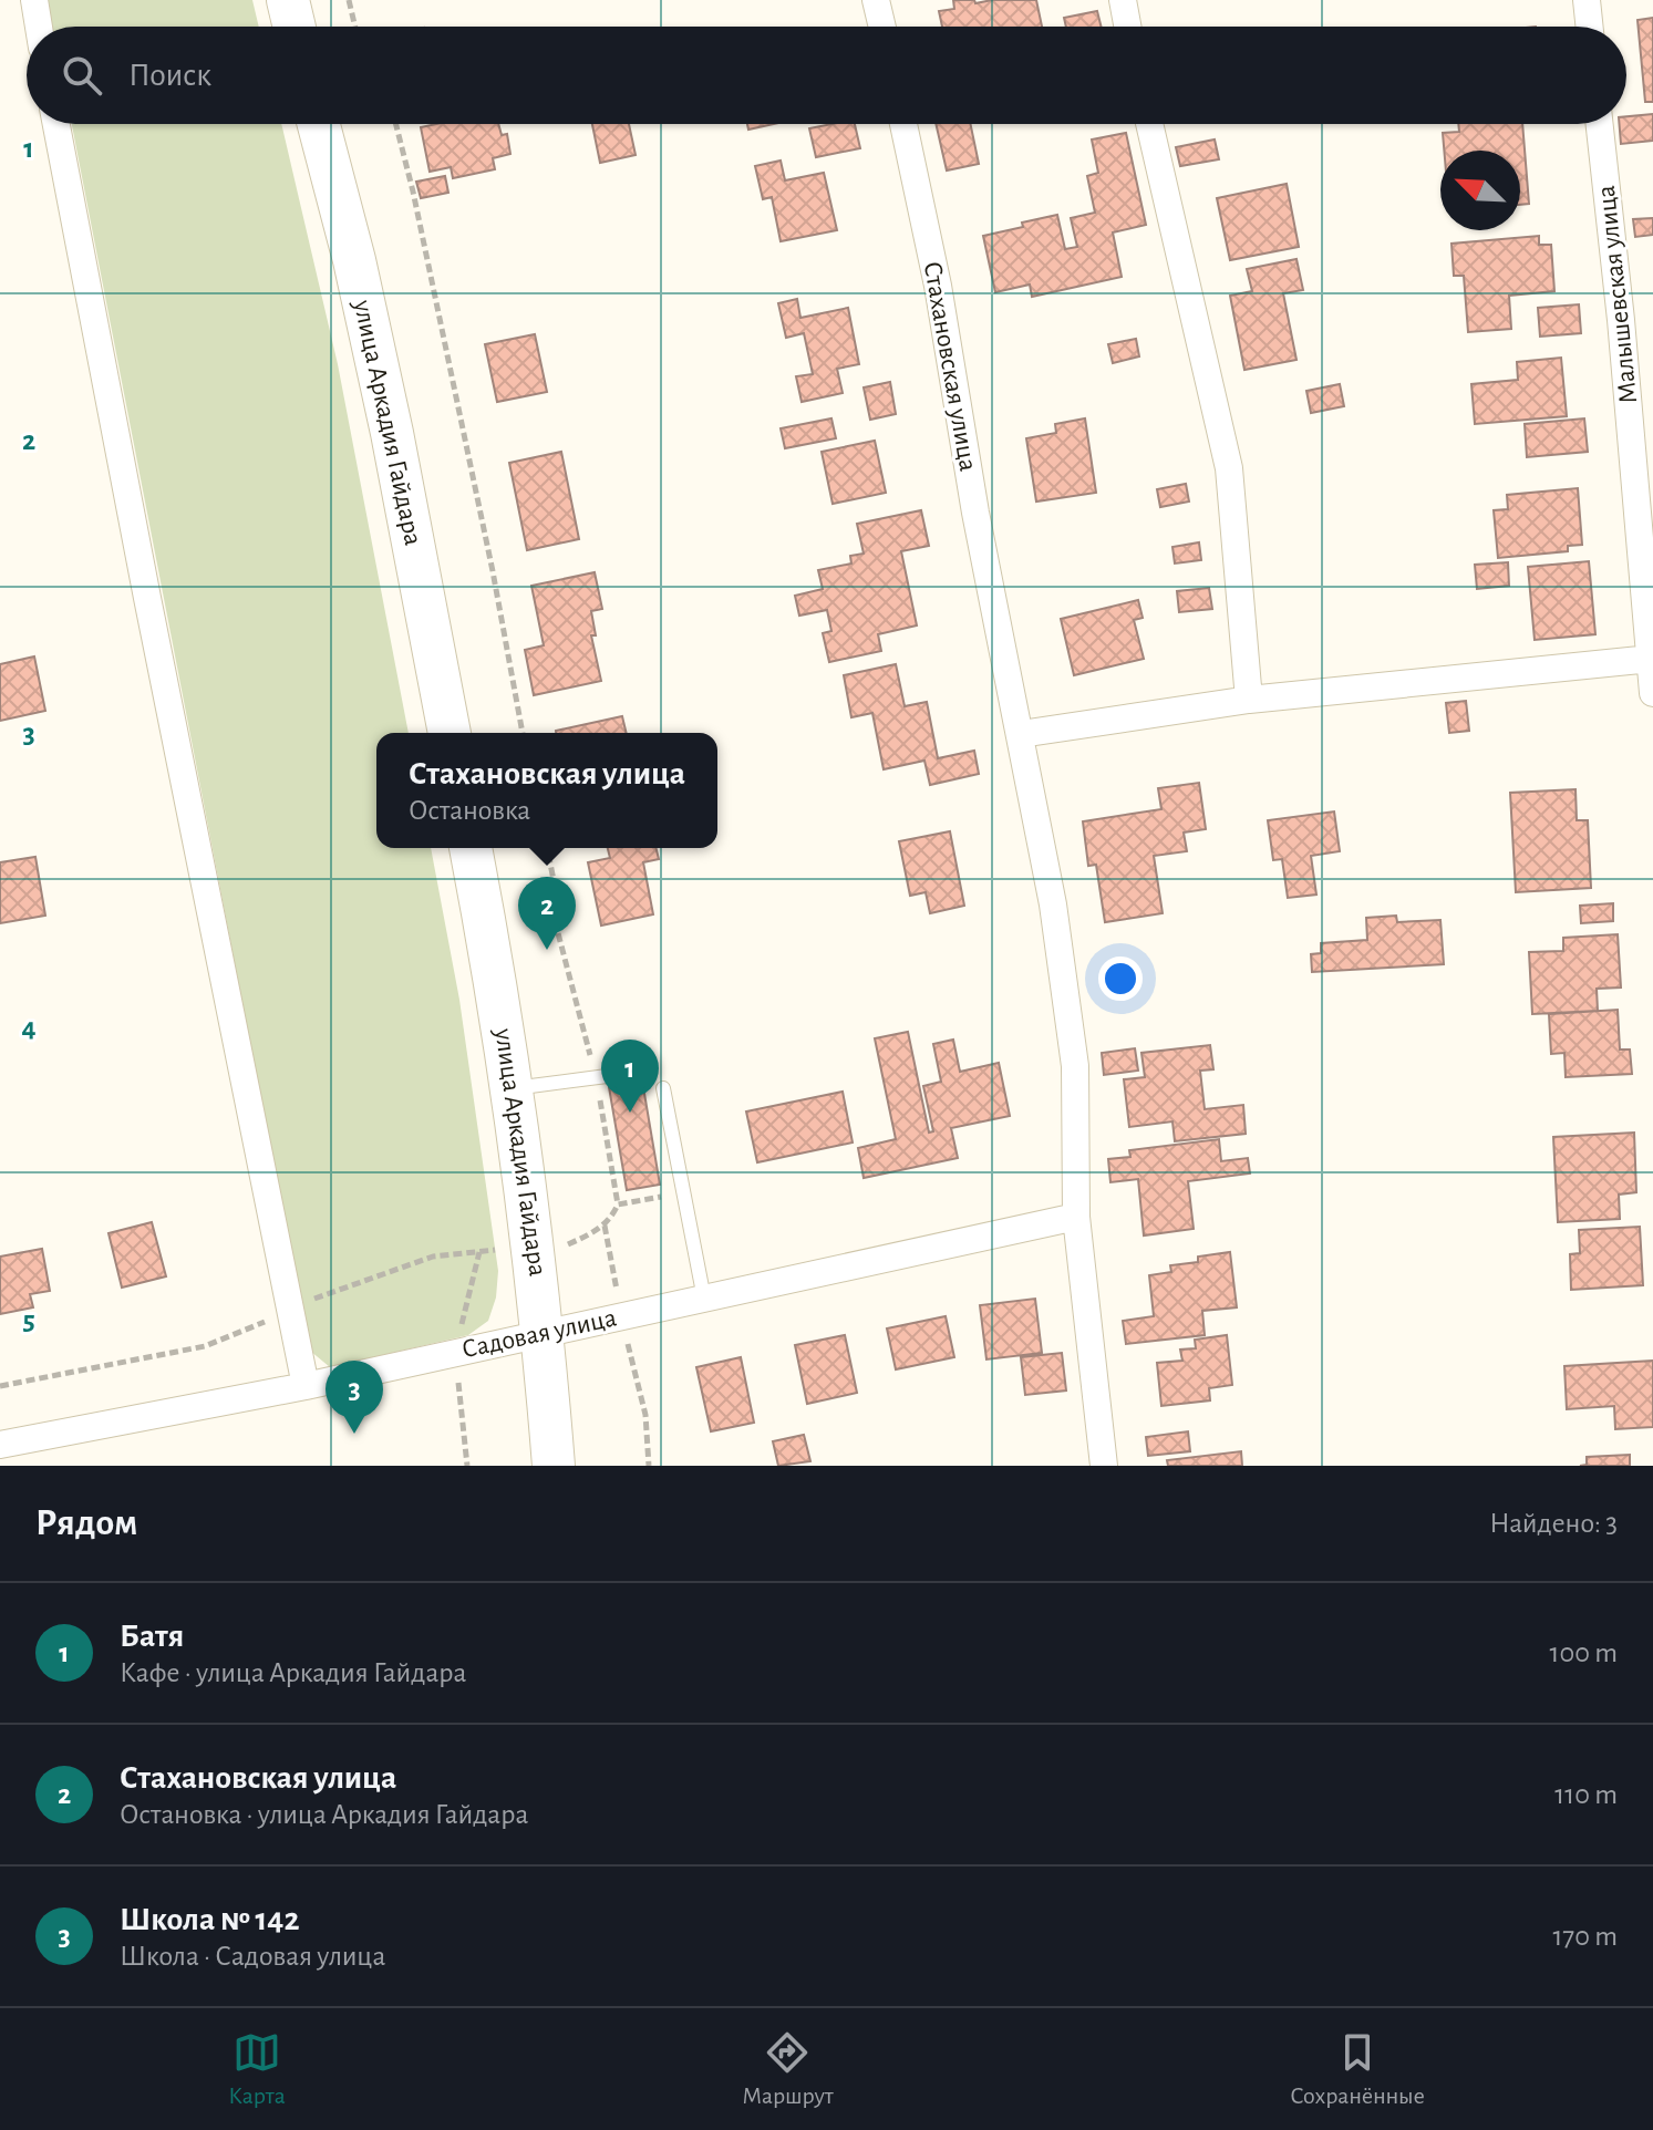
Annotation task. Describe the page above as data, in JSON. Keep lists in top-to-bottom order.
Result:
{
  "streets": {
    "main road": ["улица Аркадия Гайдара"],
    "street": ["Малышевская улица", "Стахановская улица", "Садовая улица"]
  },
  "crossings": [
    ["Стахановская улица", "Садовая улица"],
    ["улица Аркадия Гайдара", "Садовая улица"]
  ],
  "north": "top left",
  "page": {
    "search": "Поиск",
    "popup": ["Стахановская улица", "Остановка"],
    "pins": ["2", "1", "3"],
    "heading": ["Рядом", "Найдено: 3"],
    "list": [
      {
        "mark": "1",
        "name": "Батя",
        "note": "Кафе · улица Аркадия Гайдара",
        "value": "100 m"
      },
      {
        "mark": "2",
        "name": "Стахановская улица",
        "note": "Остановка · улица Аркадия Гайдара",
        "value": "110 m"
      },
      {
        "mark": "3",
        "name": "Школа № 142",
        "note": "Школа · Садовая улица",
        "value": "170 m"
      }
    ],
    "nav": ["Карта", "Маршрут", "Сохранённые"]
  },
  "grid": {
    "rows": [
      "1",
      "2",
      "3",
      "4",
      "5"
    ]
  }
}
